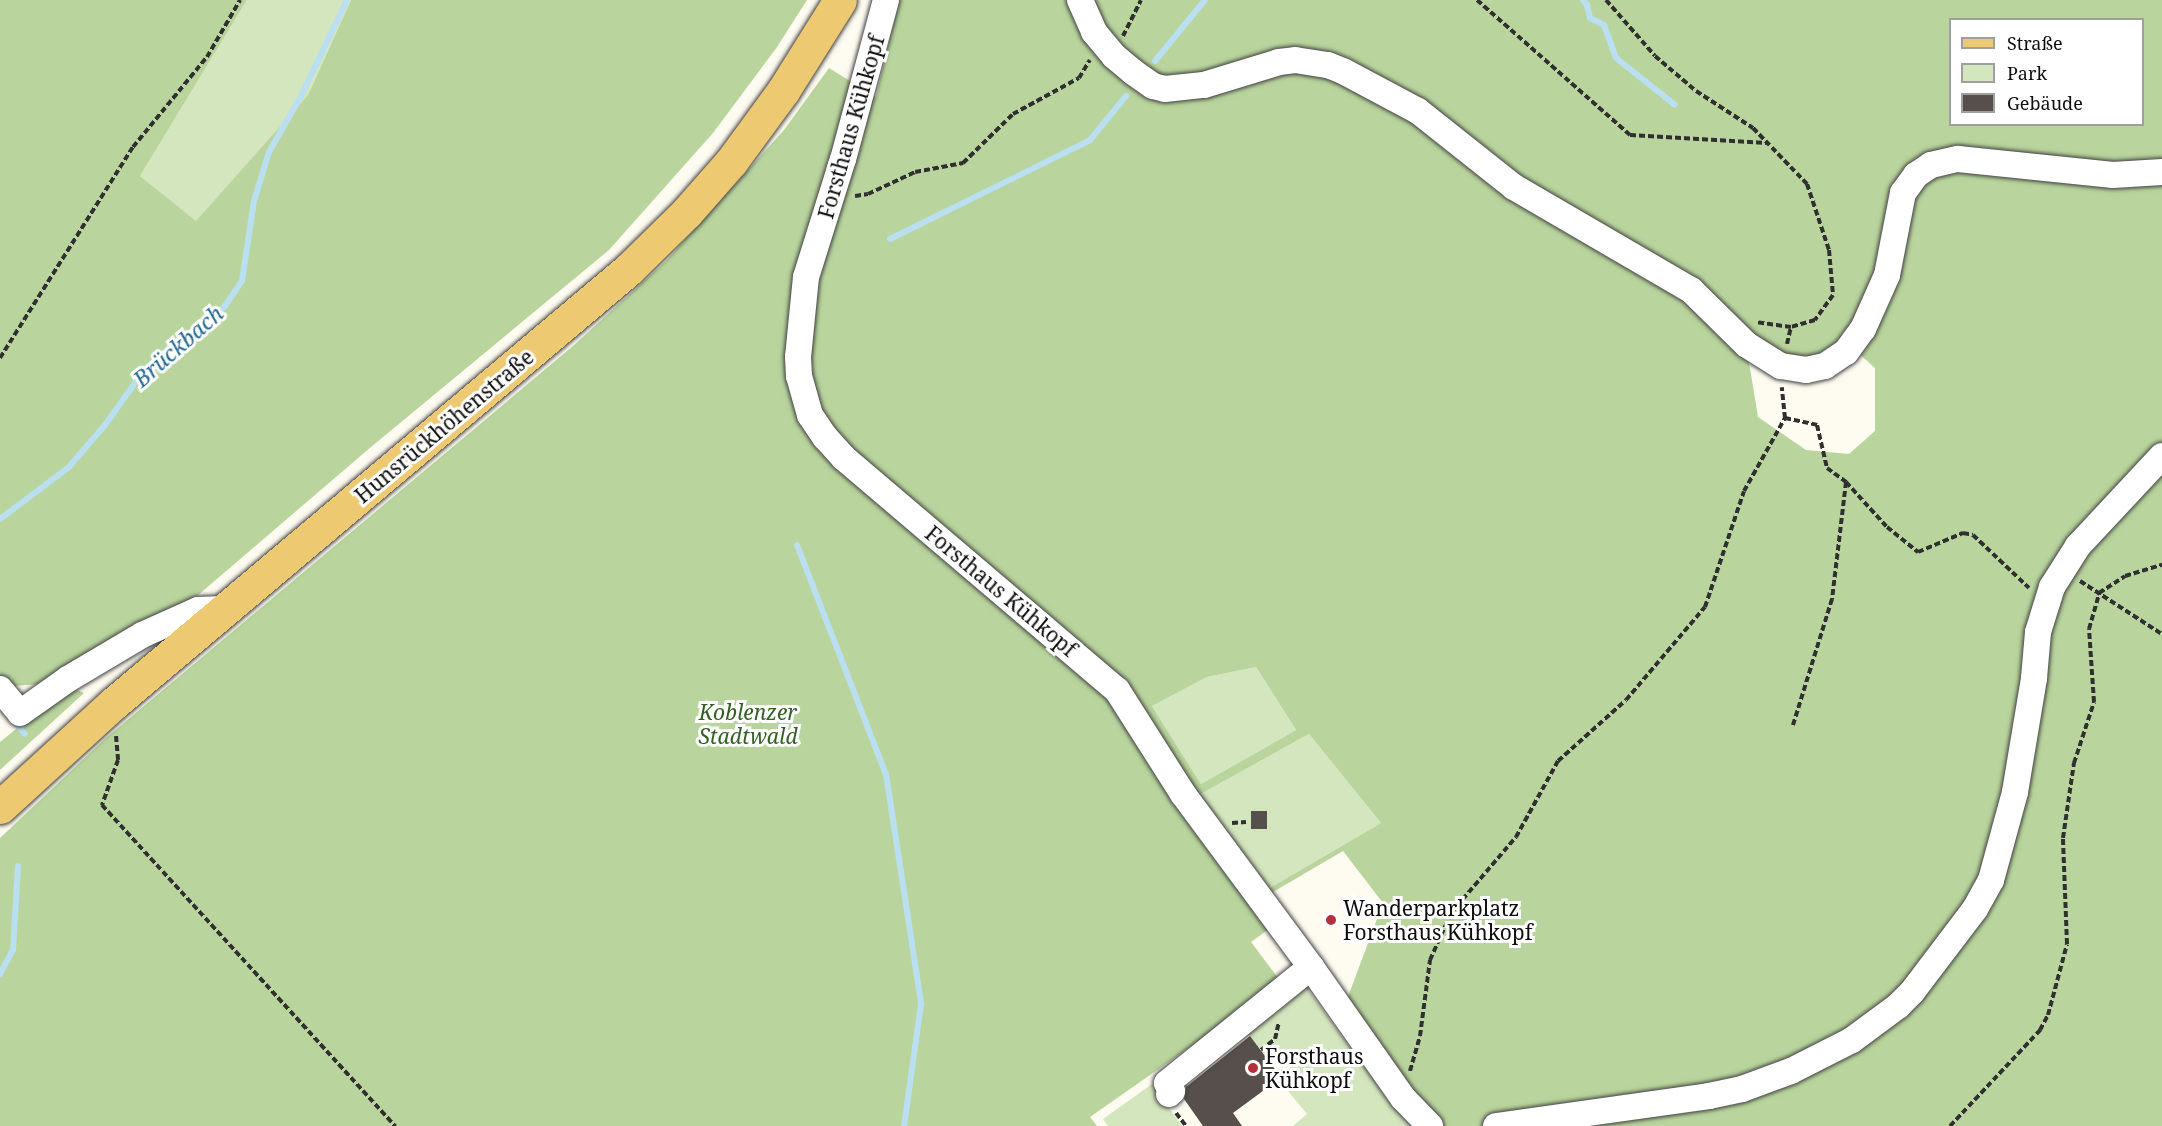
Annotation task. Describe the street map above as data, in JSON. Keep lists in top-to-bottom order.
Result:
{
  "streets": {
    "main road": ["Hunsrückhöhenstraße"],
    "street": ["Forsthaus Kühkopf"]
  },
  "water": ["Brückbach"],
  "parks": ["Koblenzer Stadtwald"],
  "places": ["Wanderparkplatz Forsthaus Kühkopf", "Forsthaus Kühkopf"],
  "legend": ["Straße", "Park", "Gebäude"]
}
